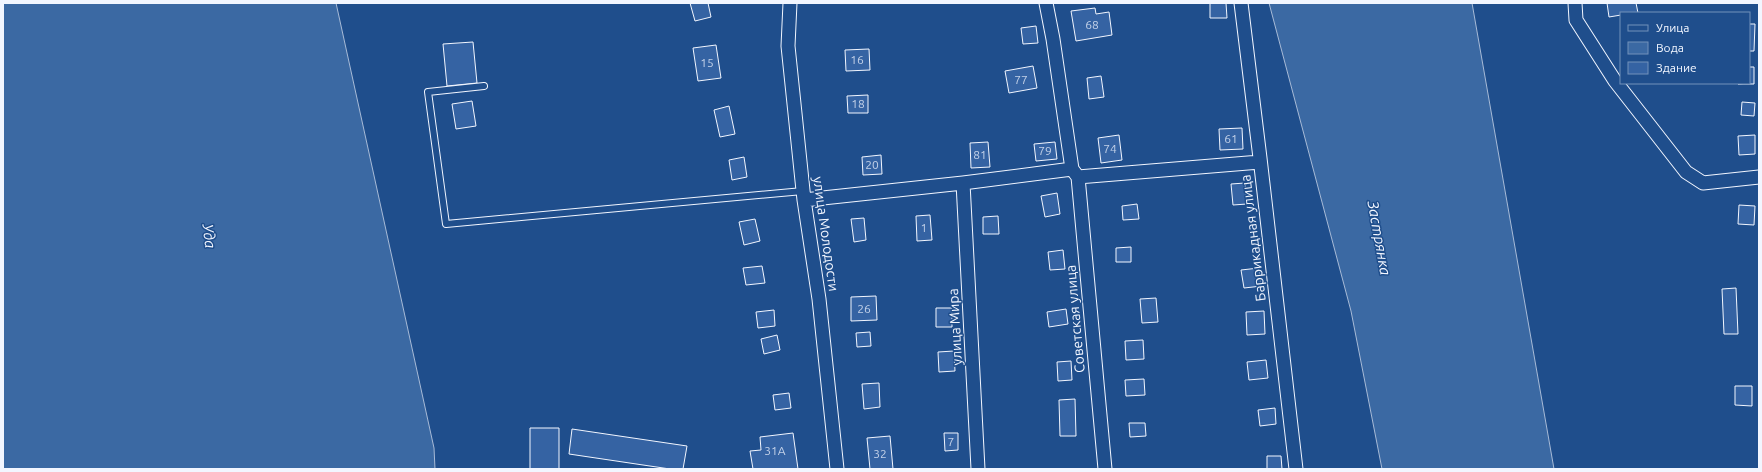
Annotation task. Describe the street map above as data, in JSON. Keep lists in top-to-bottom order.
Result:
{
  "streets": {
    "street": [
      "улица Молодости",
      "Баррикадная улица",
      "Советская улица",
      "улица Мира"
    ]
  },
  "water": ["Уда", "Застрянка"],
  "house_numbers": [
    "68",
    "16",
    "15",
    "77",
    "18",
    "61",
    "74",
    "79",
    "81",
    "20",
    "1",
    "26",
    "7",
    "31А",
    "32"
  ],
  "legend": ["Улица", "Вода", "Здание"]
}
